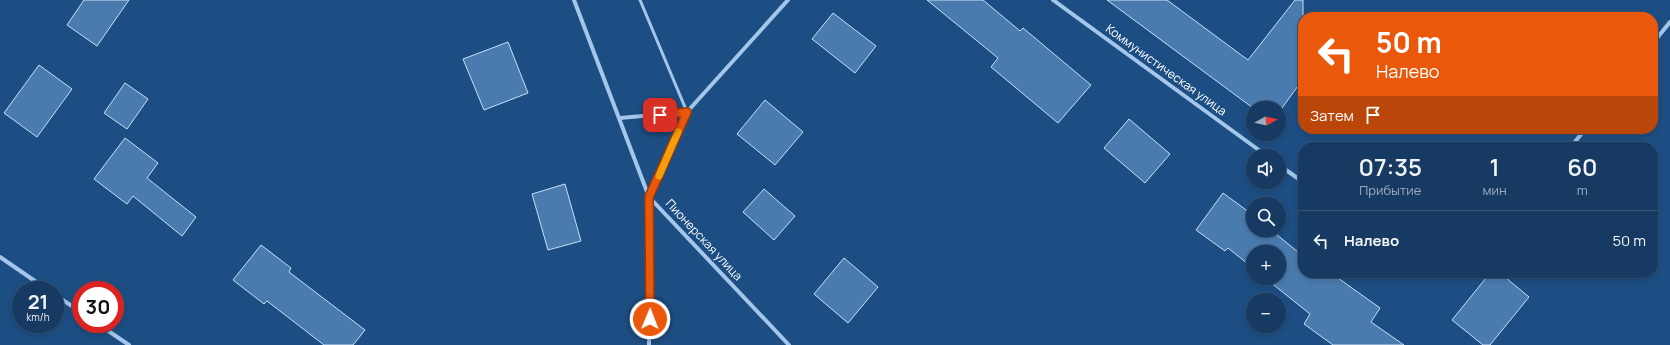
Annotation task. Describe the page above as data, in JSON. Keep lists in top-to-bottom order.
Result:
{
  "streets": {
    "street": ["Коммунистическая улица", "Пионерская улица"]
  },
  "north": "right",
  "page": {
    "turn": ["50 m", "Налево"],
    "then": "Затем",
    "map_buttons": ["+", "−"],
    "eta": [
      "07:35",
      "Прибытие",
      "1",
      "мин",
      "60",
      "m"
    ],
    "list": [
      {
        "name": "Налево",
        "value": "50 m"
      }
    ],
    "speed": "21 km/h",
    "limit": "30"
  }
}
